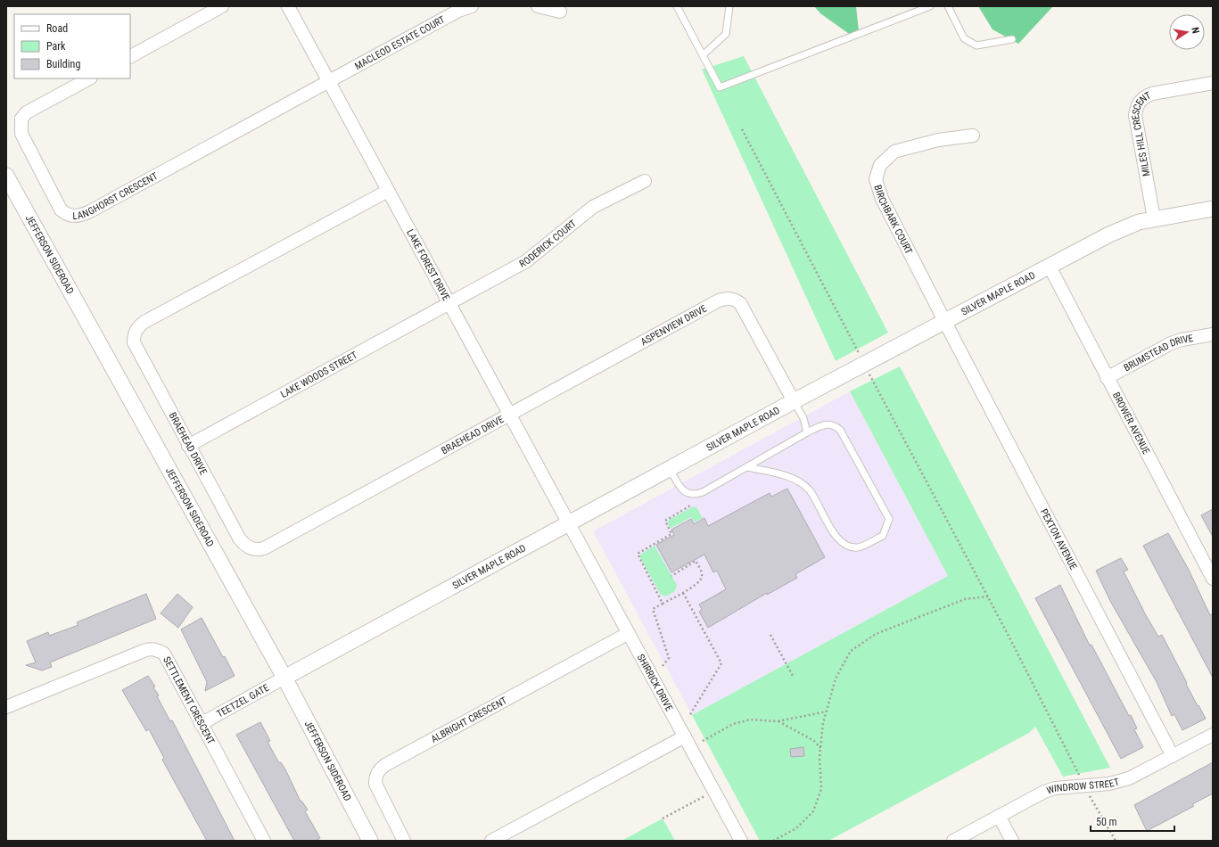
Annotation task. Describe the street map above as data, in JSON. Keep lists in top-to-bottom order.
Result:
{
  "streets": {
    "street": [
      "MACLEOD ESTATE COURT",
      "MILES HILL CRESCENT",
      "LANGHORST CRESCENT",
      "BIRCHBARK COURT",
      "RODERICK COURT",
      "JEFFERSON SIDEROAD",
      "LAKE FOREST DRIVE",
      "SILVER MAPLE ROAD",
      "ASPENVIEW DRIVE",
      "BRUMSTEAD DRIVE",
      "LAKE WOODS STREET",
      "BROWER AVENUE",
      "BRAEHEAD DRIVE",
      "PEXTON AVENUE",
      "SHIRRICK DRIVE",
      "SETTLEMENT CRESCENT",
      "TEETZEL GATE",
      "ALBRIGHT CRESCENT",
      "WINDROW STREET"
    ]
  },
  "crossings": [
    ["MACLEOD ESTATE COURT", "LANGHORST CRESCENT"],
    ["MACLEOD ESTATE COURT", "LAKE FOREST DRIVE"],
    ["MILES HILL CRESCENT", "SILVER MAPLE ROAD"],
    ["LANGHORST CRESCENT", "LAKE FOREST DRIVE"],
    ["BIRCHBARK COURT", "SILVER MAPLE ROAD"],
    ["BIRCHBARK COURT", "PEXTON AVENUE"],
    ["RODERICK COURT", "LAKE FOREST DRIVE"],
    ["RODERICK COURT", "LAKE WOODS STREET"],
    ["JEFFERSON SIDEROAD", "SILVER MAPLE ROAD"],
    ["JEFFERSON SIDEROAD", "TEETZEL GATE"],
    ["LAKE FOREST DRIVE", "SILVER MAPLE ROAD"],
    ["LAKE FOREST DRIVE", "ASPENVIEW DRIVE"],
    ["LAKE FOREST DRIVE", "LAKE WOODS STREET"],
    ["LAKE FOREST DRIVE", "BRAEHEAD DRIVE"],
    ["LAKE FOREST DRIVE", "SHIRRICK DRIVE"],
    ["SILVER MAPLE ROAD", "ASPENVIEW DRIVE"],
    ["SILVER MAPLE ROAD", "BROWER AVENUE"],
    ["SILVER MAPLE ROAD", "PEXTON AVENUE"],
    ["SILVER MAPLE ROAD", "SHIRRICK DRIVE"],
    ["SILVER MAPLE ROAD", "TEETZEL GATE"],
    ["ASPENVIEW DRIVE", "BRAEHEAD DRIVE"],
    ["BRUMSTEAD DRIVE", "BROWER AVENUE"],
    ["LAKE WOODS STREET", "BRAEHEAD DRIVE"],
    ["PEXTON AVENUE", "WINDROW STREET"],
    ["SHIRRICK DRIVE", "ALBRIGHT CRESCENT"],
    ["SETTLEMENT CRESCENT", "TEETZEL GATE"]
  ],
  "legend": ["Road", "Park", "Building"],
  "scale_bar": "50 m",
  "north": "right"
}
